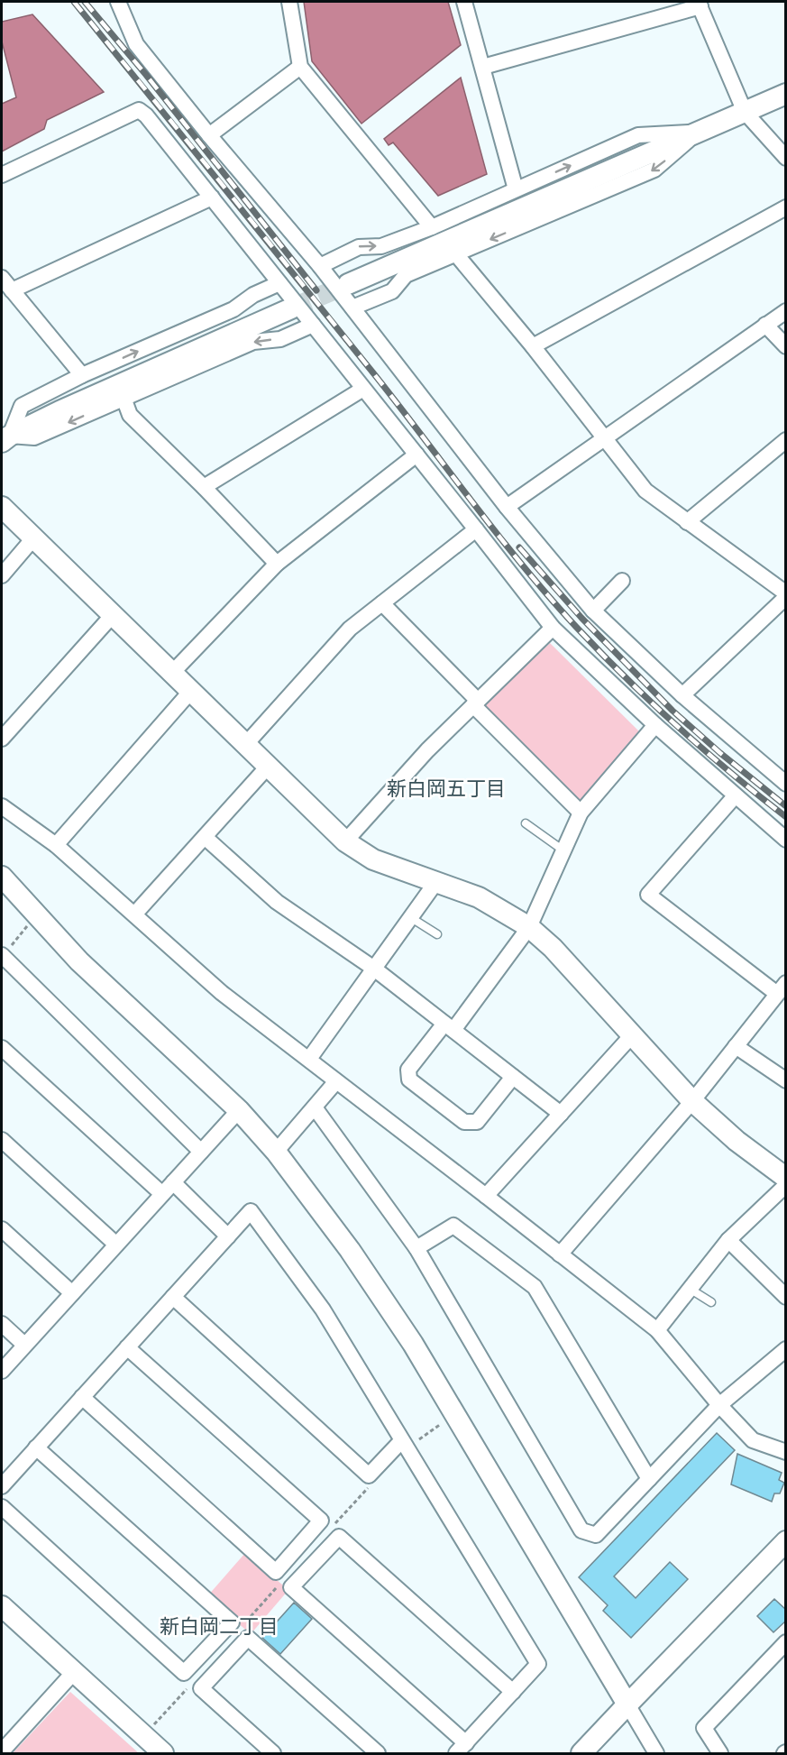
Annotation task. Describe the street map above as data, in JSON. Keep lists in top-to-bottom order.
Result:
{
  "districts": ["新白岡五丁目", "新白岡二丁目"]
}
